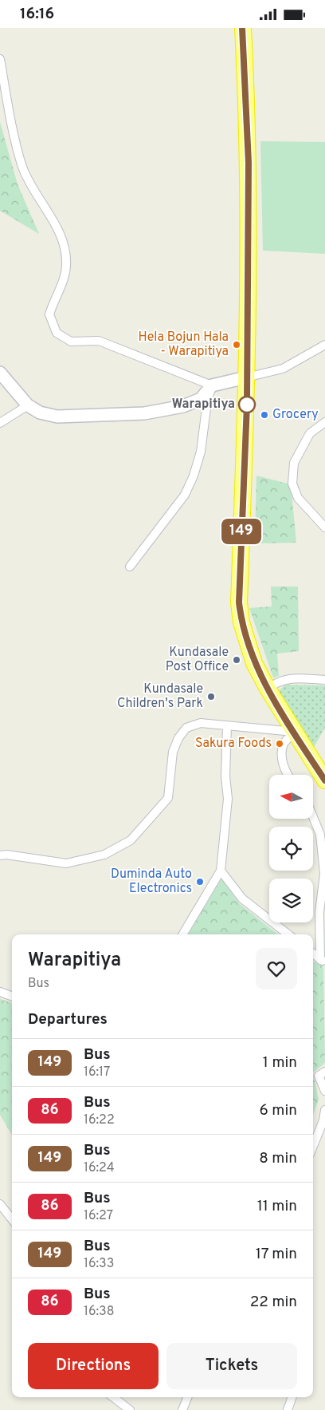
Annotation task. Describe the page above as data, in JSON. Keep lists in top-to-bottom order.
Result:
{
  "places": [
    "Hela Bojun Hala - Warapitiya",
    "Warapitiya",
    "Grocery",
    "Kundasale Post Office",
    "Kundasale Children's Park",
    "Sakura Foods",
    "Duminda Auto Electronics"
  ],
  "lines": ["bus line 149"],
  "north": "left",
  "page": {
    "status": "16:16",
    "on_map": "149",
    "heading": [
      ["Warapitiya", "Bus"],
      "Departures"
    ],
    "list": [
      {
        "mark": "149",
        "name": "Bus",
        "note": "16:17",
        "value": "1 min"
      },
      {
        "mark": "86",
        "name": "Bus",
        "note": "16:22",
        "value": "6 min"
      },
      {
        "mark": "149",
        "name": "Bus",
        "note": "16:24",
        "value": "8 min"
      },
      {
        "mark": "86",
        "name": "Bus",
        "note": "16:27",
        "value": "11 min"
      },
      {
        "mark": "149",
        "name": "Bus",
        "note": "16:33",
        "value": "17 min"
      },
      {
        "mark": "86",
        "name": "Bus",
        "note": "16:38",
        "value": "22 min"
      }
    ],
    "buttons": ["Directions", "Tickets"]
  }
}
